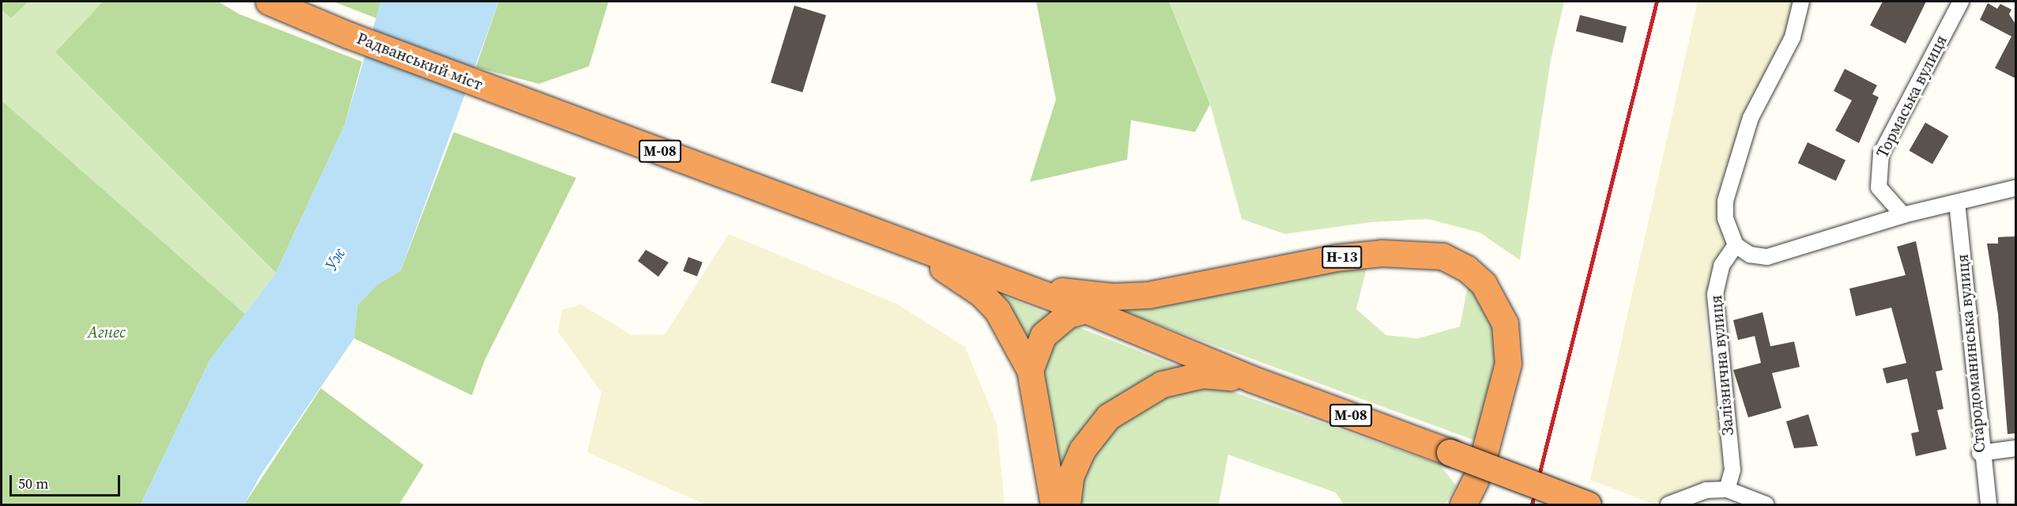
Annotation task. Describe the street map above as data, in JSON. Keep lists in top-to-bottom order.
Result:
{
  "streets": {
    "highway": ["Радванський міст", "М-08", "Н-13"],
    "street": ["Тормаська вулиця", "Стародоманинська вулиця", "Залізнична вулиця"]
  },
  "crossings": [
    ["Радванський міст", "М-08"],
    ["М-08", "Н-13"]
  ],
  "water": ["Уж"],
  "parks": ["Агнес"],
  "scale_bar": "50 m"
}
